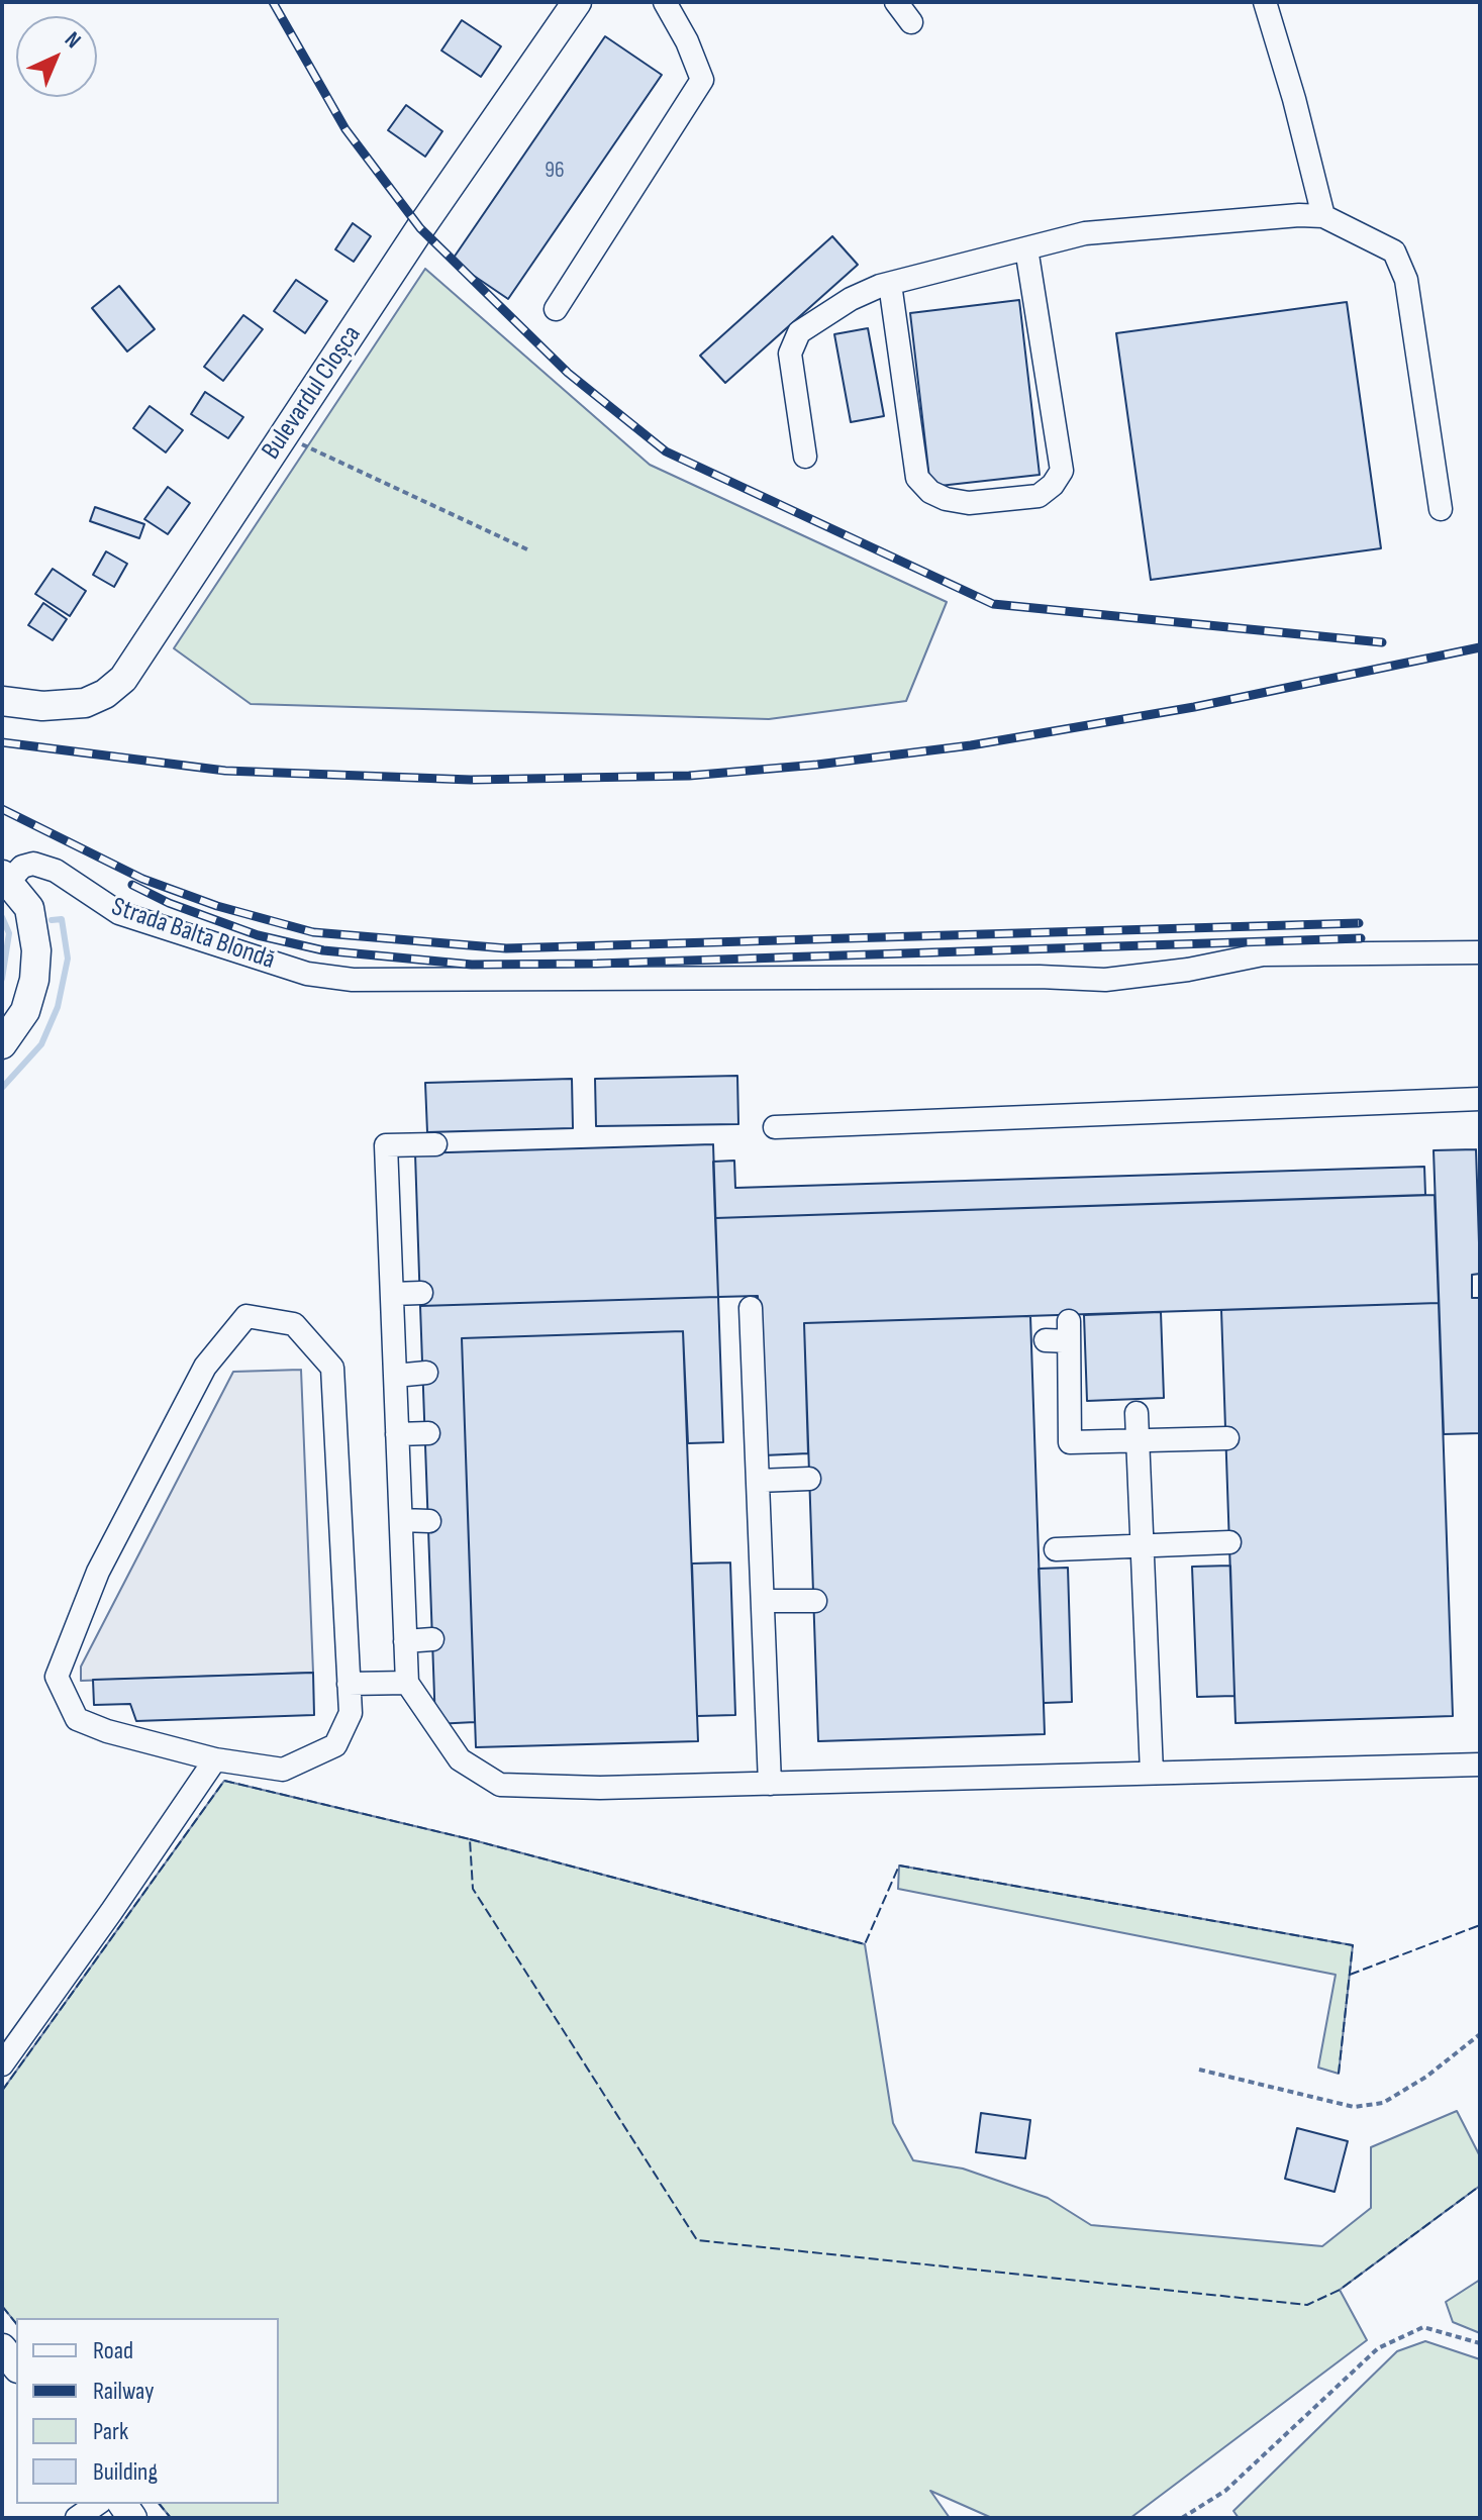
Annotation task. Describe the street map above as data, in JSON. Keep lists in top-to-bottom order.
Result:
{
  "streets": {
    "main road": ["Bulevardul Cloșca"],
    "street": ["Strada Balta Blondă"]
  },
  "house_numbers": ["96"],
  "legend": [
    "Road",
    "Railway",
    "Park",
    "Building"
  ],
  "north": "top right"
}
